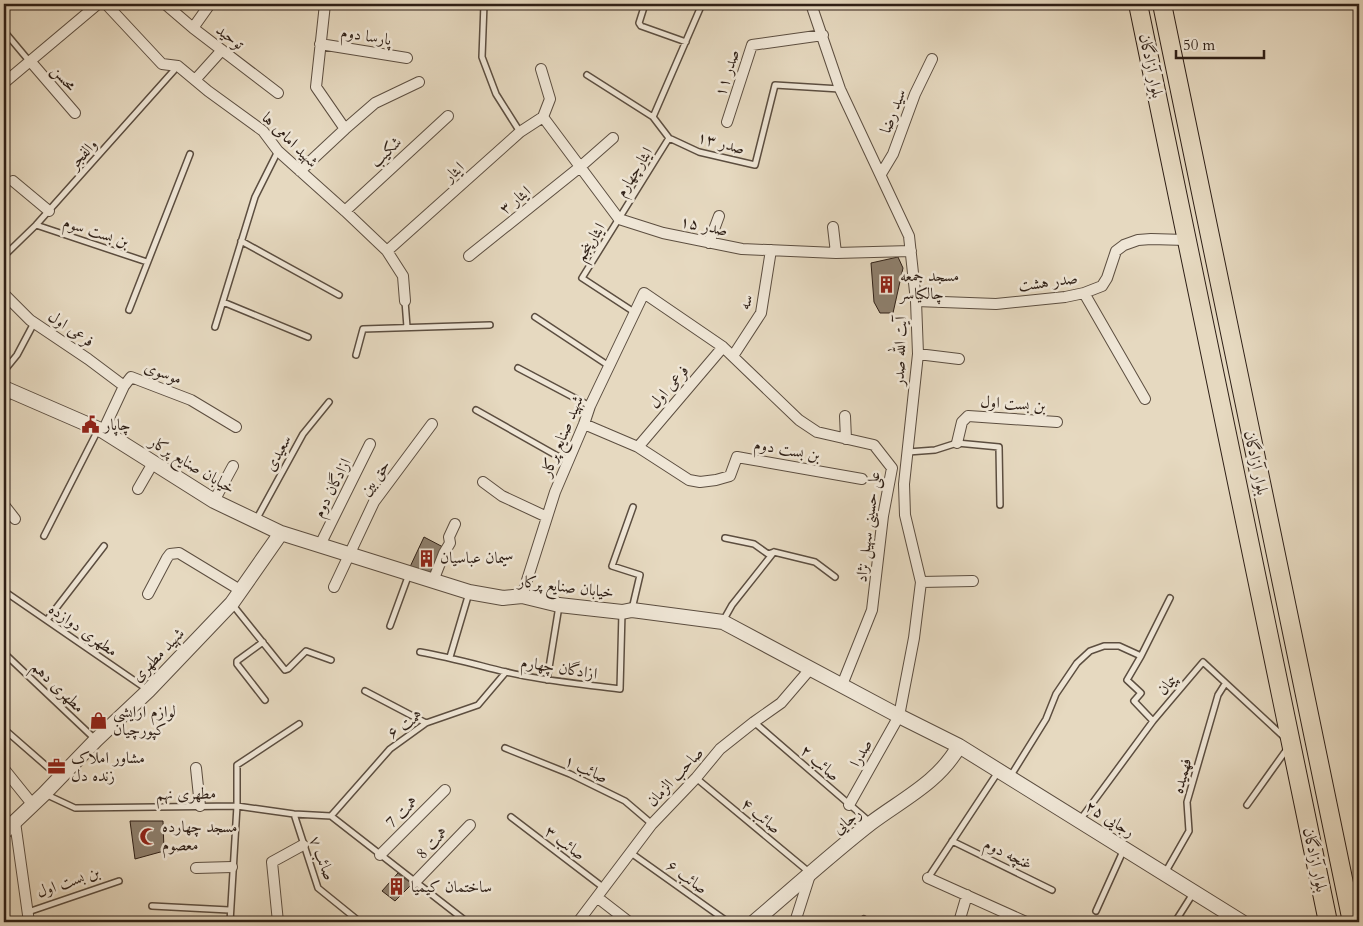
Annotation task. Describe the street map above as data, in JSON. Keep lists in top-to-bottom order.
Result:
{
  "streets": {
    "highway": ["بلوار آزادگان"],
    "street": [
      "پارسا دوم",
      "توحید",
      "صدر ۱۱",
      "محسن",
      "سید رضا",
      "شهید امامی ها",
      "شکیب",
      "ایثار",
      "ایثار ۳",
      "صدر ۱۵",
      "صدر هشت",
      "سه",
      "فرعی اول",
      "آیت الله صدر",
      "موسوی",
      "بن بست اول",
      "شهید صنایع پرکار",
      "بن بست دوم",
      "خیابان صنایع پرکار",
      "حق بین",
      "ازادگان دوم",
      "علی حسینی سهیل نژاد",
      "شهید مطهری",
      "صدرا",
      "صاحب الزمان",
      "همت 7",
      "رجایی ۲۵",
      "رجایی",
      "همت 8"
    ],
    "lane": [
      "صدر ۱۳",
      "والفجر",
      "ایثارچهارم",
      "بن بست سوم",
      "ایثارپنجم",
      "سعیدی",
      "مطهری دوازده",
      "ازادگان چهارم",
      "پیمان",
      "مطهری دهم",
      "همت ۶",
      "صائب ۲",
      "صائب ۱",
      "فهمیده",
      "مطهری نهم",
      "صائب ۴",
      "صائب ۳",
      "غنچه دوم",
      "صائب ۷",
      "صائب ۶"
    ]
  },
  "crossings": [
    ["بلوار آزادگان", "صدر هشت"],
    ["بلوار آزادگان", "پیمان"],
    ["صدر ۱۱", "آیت الله صدر"],
    ["سید رضا", "آیت الله صدر"],
    ["شهید امامی ها", "شکیب"],
    ["شهید امامی ها", "والفجر"],
    ["شهید امامی ها", "ایثار"],
    ["صدر ۱۳", "ایثارچهارم"],
    ["صدر ۱۳", "آیت الله صدر"],
    ["والفجر", "بن بست سوم"],
    ["ایثارچهارم", "صدر ۱۵"],
    ["ایثارچهارم", "ایثارپنجم"],
    ["صدر ۱۵", "ایثارپنجم"],
    ["صدر ۱۵", "سه"],
    ["صدر ۱۵", "آیت الله صدر"],
    ["ایثارپنجم", "شهید صنایع پرکار"],
    ["صدر هشت", "آیت الله صدر"],
    ["سه", "علی حسینی سهیل نژاد"],
    ["فرعی اول", "موسوی"],
    ["فرعی اول", "بن بست دوم"],
    ["فرعی اول", "علی حسینی سهیل نژاد"],
    ["آیت الله صدر", "خیابان صنایع پرکار"],
    ["آیت الله صدر", "صدرا"],
    ["موسوی", "خیابان صنایع پرکار"],
    ["شهید صنایع پرکار", "بن بست دوم"],
    ["شهید صنایع پرکار", "خیابان صنایع پرکار"],
    ["شهید صنایع پرکار", "علی حسینی سهیل نژاد"],
    ["سعیدی", "خیابان صنایع پرکار"],
    ["خیابان صنایع پرکار", "حق بین"],
    ["خیابان صنایع پرکار", "ازادگان دوم"],
    ["خیابان صنایع پرکار", "علی حسینی سهیل نژاد"],
    ["خیابان صنایع پرکار", "شهید مطهری"],
    ["خیابان صنایع پرکار", "ازادگان چهارم"],
    ["خیابان صنایع پرکار", "صدرا"],
    ["خیابان صنایع پرکار", "صاحب الزمان"],
    ["خیابان صنایع پرکار", "رجایی ۲۵"],
    ["خیابان صنایع پرکار", "رجایی"],
    ["مطهری دوازده", "شهید مطهری"],
    ["شهید مطهری", "مطهری دهم"],
    ["شهید مطهری", "مطهری نهم"],
    ["ازادگان چهارم", "همت ۶"],
    ["پیمان", "فهمیده"],
    ["پیمان", "رجایی ۲۵"],
    ["همت ۶", "مطهری نهم"],
    ["صدرا", "صائب ۲"],
    ["صائب ۲", "صاحب الزمان"],
    ["صائب ۲", "رجایی"],
    ["صائب ۱", "صاحب الزمان"],
    ["فهمیده", "رجایی ۲۵"],
    ["صاحب الزمان", "صائب ۴"],
    ["صاحب الزمان", "صائب ۳"],
    ["صاحب الزمان", "صائب ۶"],
    ["مطهری نهم", "صائب ۷"],
    ["صائب ۴", "رجایی"],
    ["رجایی ۲۵", "رجایی"]
  ],
  "places": {
    "building": ["مسجد جمعه چالکیاسر", "سیمان عباسیان", "ساختمان کیمیا"],
    "public building": ["چاپار"],
    "shop": ["لوازم ارایشی کپورچیان"],
    "office": ["مشاور املاک زنده دل"],
    "mosque": ["مسجد چهارده معصوم"]
  },
  "scale_bar": "50 m"
}
